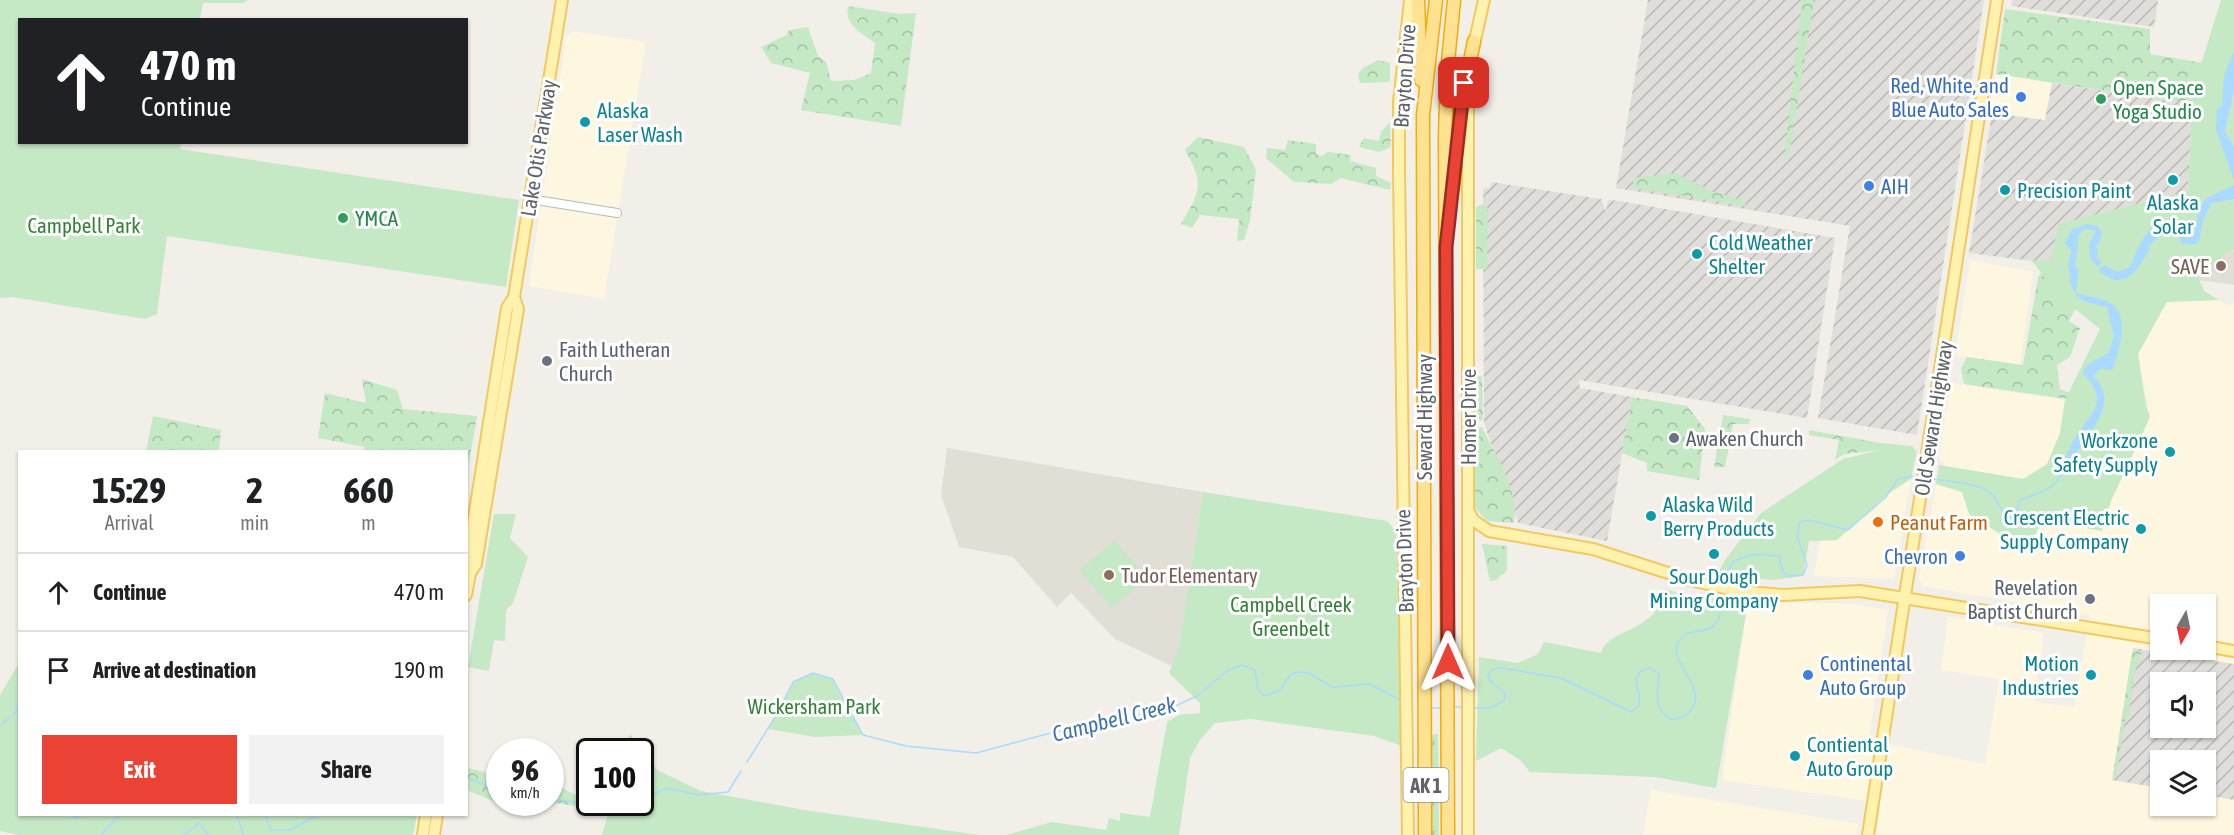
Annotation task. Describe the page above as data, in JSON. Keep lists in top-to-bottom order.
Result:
{
  "streets": {
    "highway": ["Seward Highway", "AK 1"],
    "main road": [
      "Brayton Drive",
      "Lake Otis Parkway",
      "Homer Drive",
      "Old Seward Highway"
    ]
  },
  "water": ["Campbell Creek"],
  "parks": ["Campbell Park", "Campbell Creek Greenbelt", "Wickersham Park"],
  "places": [
    "Red, White, and Blue Auto Sales",
    "Open Space Yoga Studio",
    "Alaska Laser Wash",
    "Alaska Solar",
    "AIH",
    "Precision Paint",
    "YMCA",
    "Cold Weather Shelter",
    "SAVE",
    "Faith Lutheran Church",
    "Awaken Church",
    "Workzone Safety Supply",
    "Alaska Wild Berry Products",
    "Peanut Farm",
    "Crescent Electric Supply Company",
    "Sour Dough Mining Company",
    "Chevron",
    "Tudor Elementary",
    "Revelation Baptist Church",
    "Continental Auto Group",
    "Motion Industries",
    "Contiental Auto Group"
  ],
  "north": "bottom",
  "page": {
    "turn": ["470 m", "Continue"],
    "eta": [
      "15:29",
      "Arrival",
      "2",
      "min",
      "660",
      "m"
    ],
    "list": [
      {
        "name": "Continue",
        "value": "470 m"
      },
      {
        "name": "Arrive at destination",
        "value": "190 m"
      }
    ],
    "buttons": ["Exit", "Share"],
    "speed": "96 km/h",
    "limit": "100"
  }
}
